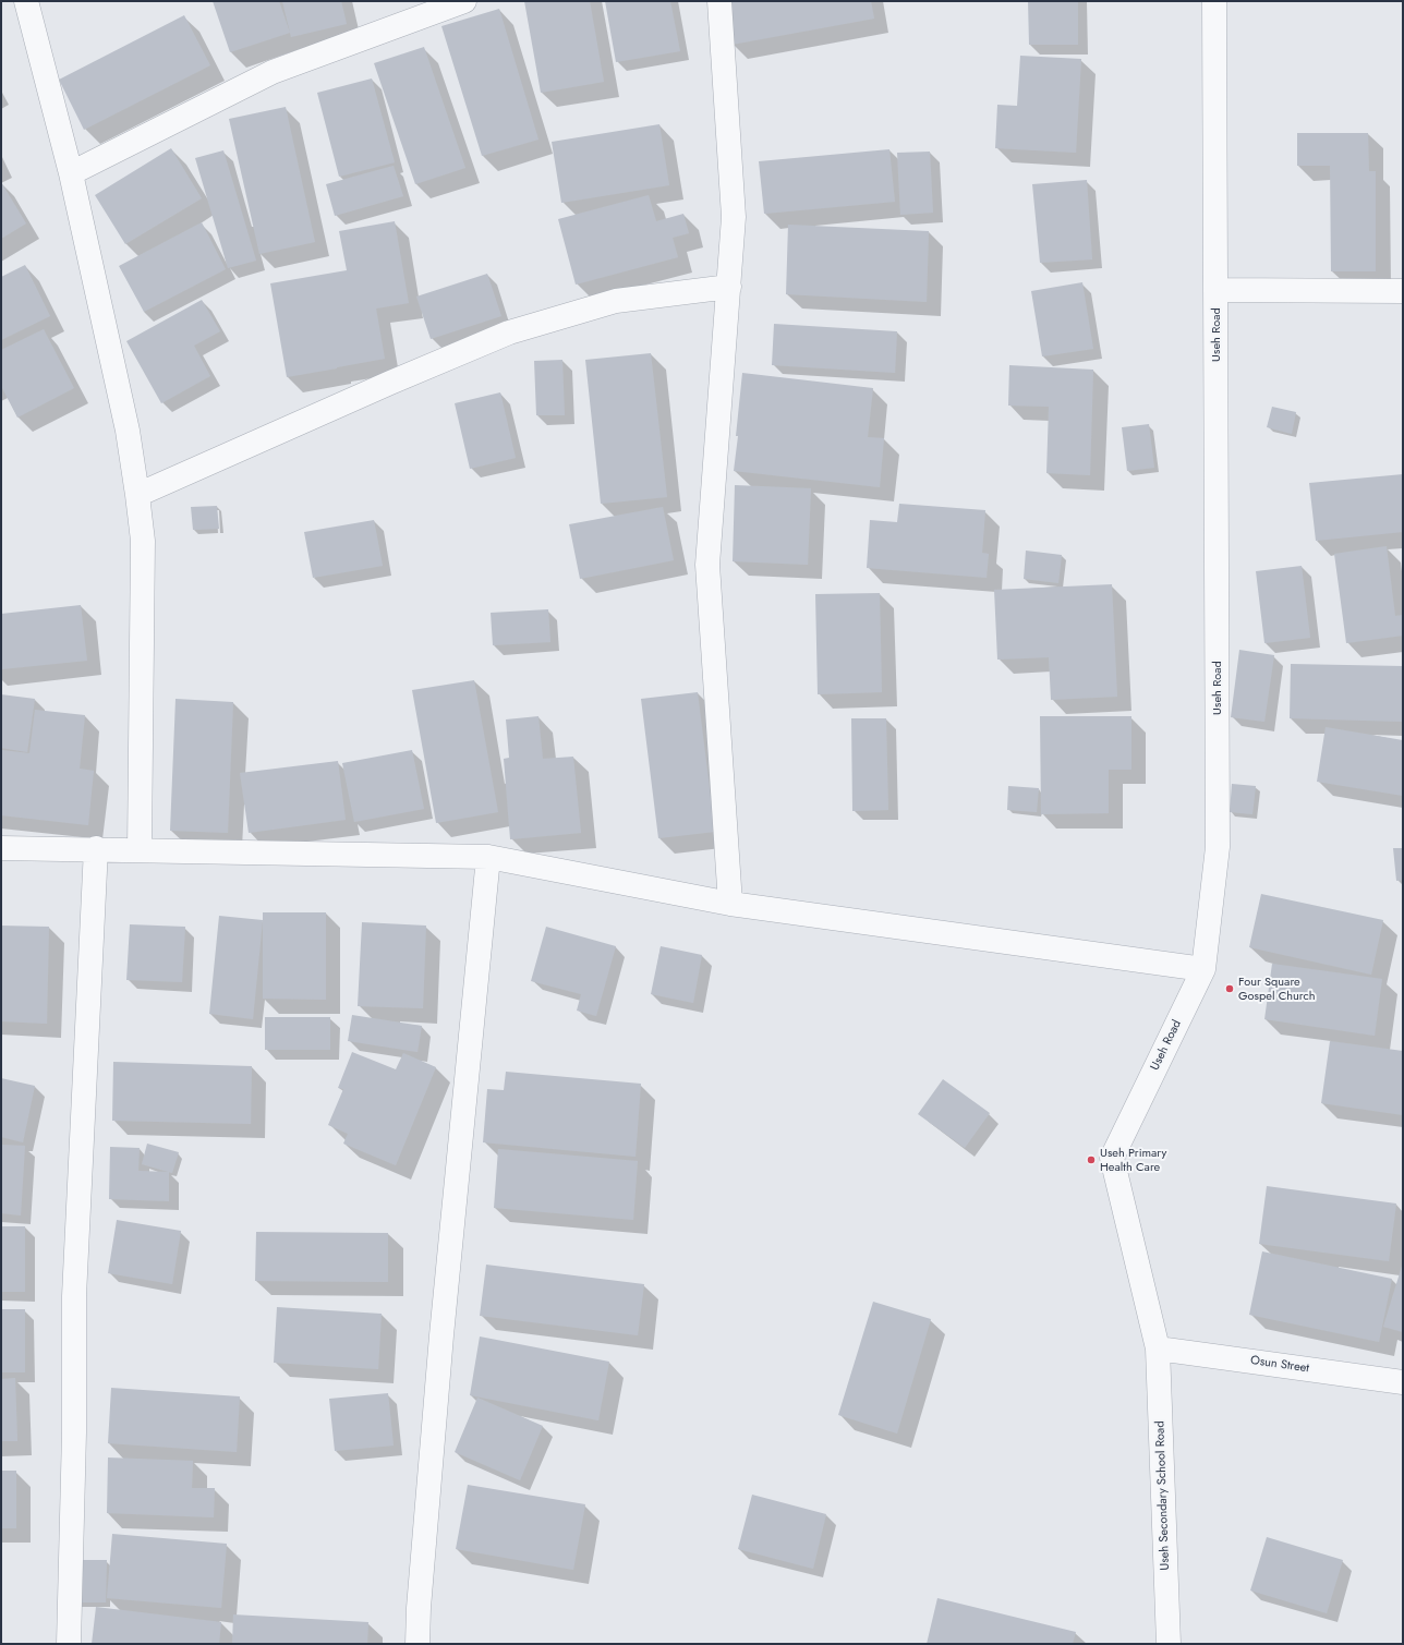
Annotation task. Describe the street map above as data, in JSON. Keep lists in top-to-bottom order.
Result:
{
  "streets": {
    "street": ["Useh Road", "Osun Street", "Useh Secondary School Road"]
  },
  "crossings": [
    ["Useh Road", "Osun Street"],
    ["Useh Road", "Useh Secondary School Road"],
    ["Osun Street", "Useh Secondary School Road"]
  ],
  "places": ["Four Square Gospel Church", "Useh Primary Health Care"]
}
